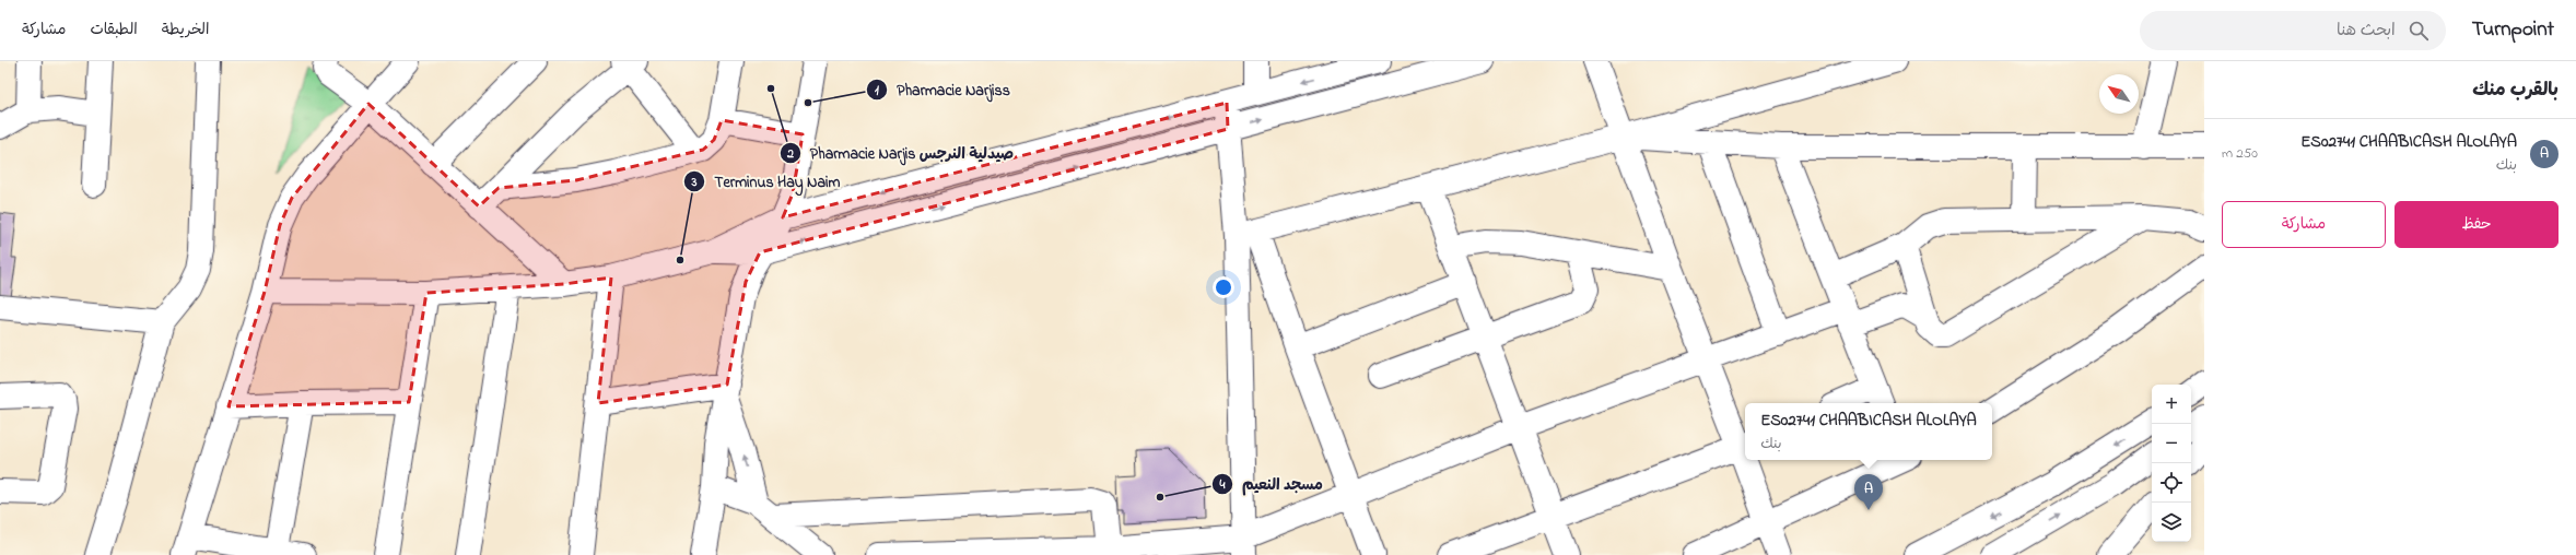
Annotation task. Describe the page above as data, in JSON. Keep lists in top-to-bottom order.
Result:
{
  "places": [
    "Pharmacie Narjis صيدلية النرجس",
    "Pharmacie Narjiss",
    "Terminus Hay Naim",
    "مسجد النعيم"
  ],
  "north": "top left",
  "page": {
    "header": "Turnpoint",
    "search": "ابحث هنا",
    "nav": ["الخريطة", "الطبقات", "مشاركة"],
    "heading": "بالقرب منك",
    "list": [
      {
        "mark": "A",
        "name": "ES02741 CHAABICASH ALOLAYA",
        "note": "بنك",
        "value": "250 m"
      }
    ],
    "buttons": ["حفظ", "مشاركة"],
    "map_buttons": ["+", "−"],
    "popup": ["ES02741 CHAABICASH ALOLAYA", "بنك"],
    "pins": "A"
  }
}
